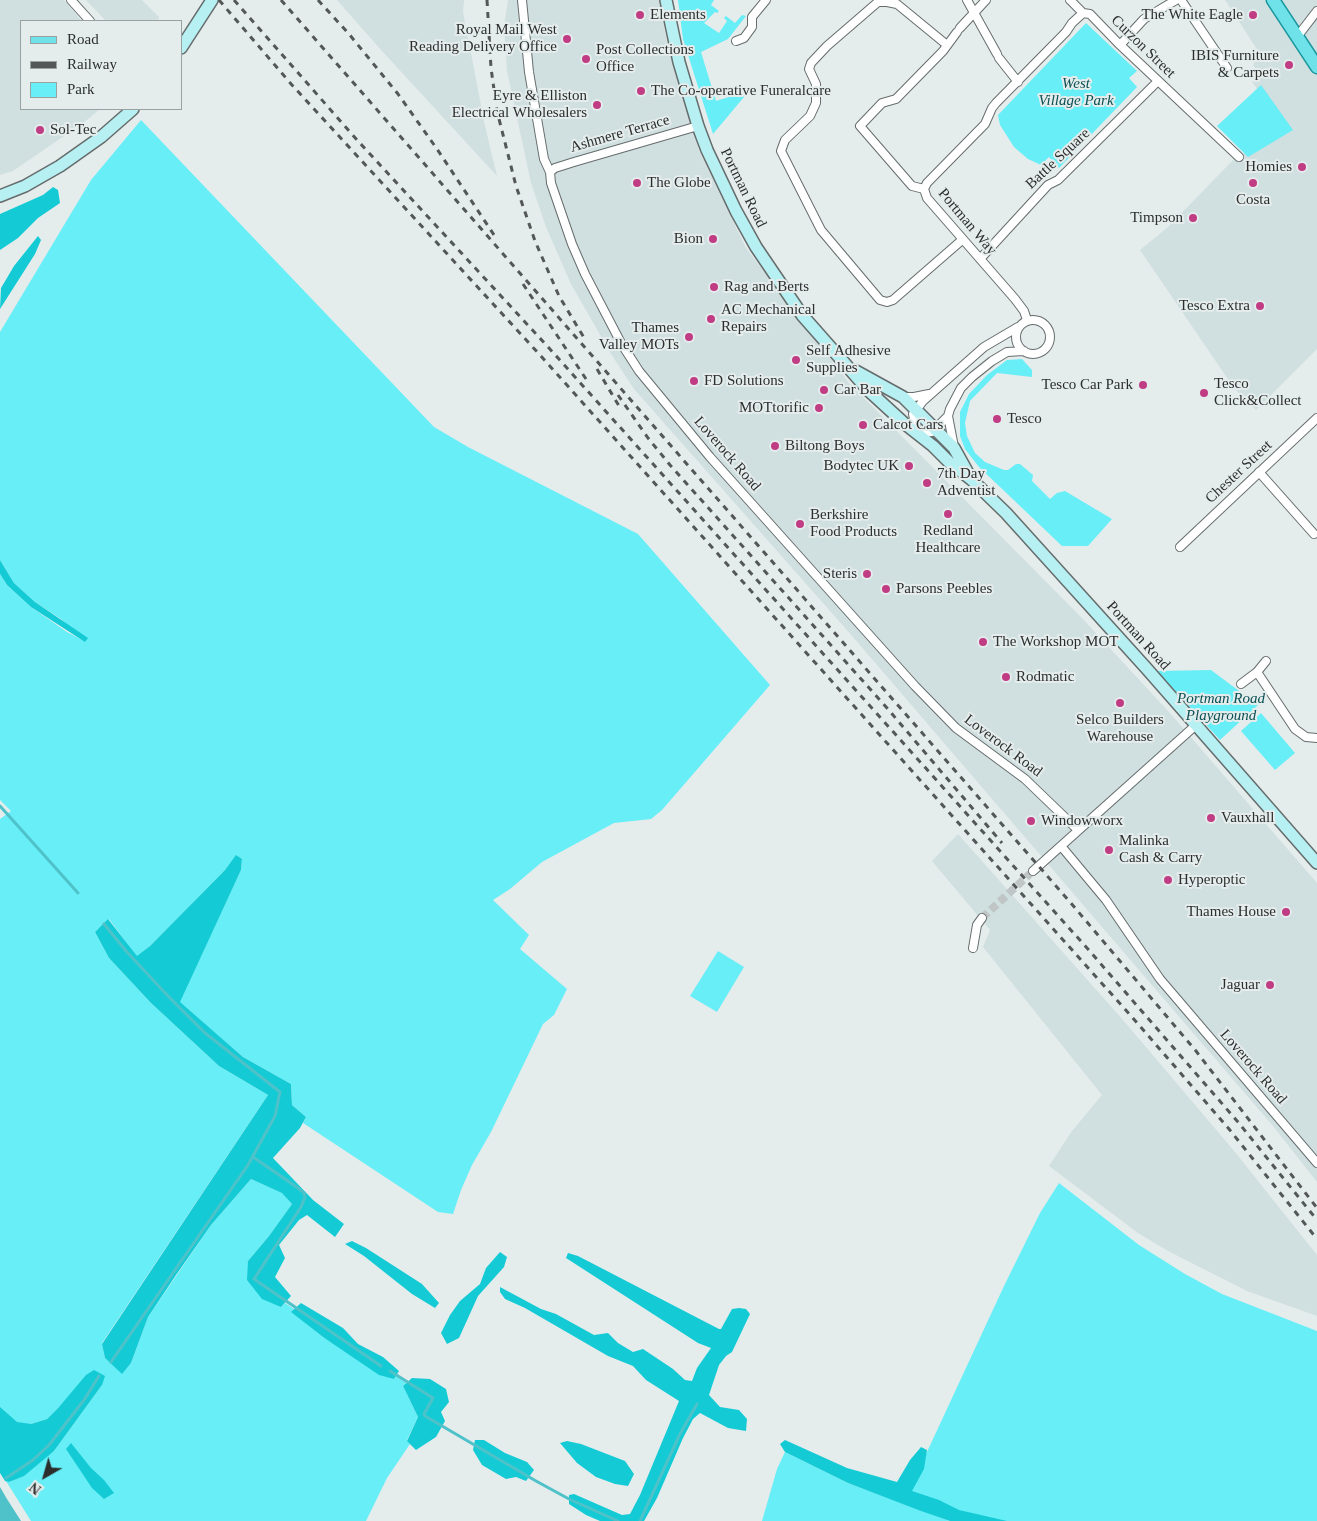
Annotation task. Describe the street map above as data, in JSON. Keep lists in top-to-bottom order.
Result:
{
  "streets": {
    "street": [
      "Curzon Street",
      "Ashmere Terrace",
      "Battle Square",
      "Portman Road",
      "Portman Way",
      "Loverock Road",
      "Chester Street"
    ]
  },
  "crossings": [
    ["Curzon Street", "Battle Square"],
    ["Ashmere Terrace", "Portman Road"],
    ["Ashmere Terrace", "Loverock Road"],
    ["Battle Square", "Portman Way"]
  ],
  "parks": ["West Village Park", "Portman Road Playground"],
  "places": [
    "Elements",
    "The White Eagle",
    "Royal Mail West Reading Delivery Office",
    "Post Collections Office",
    "IBIS Furniture & Carpets",
    "The Co-operative Funeralcare",
    "Eyre & Elliston Electrical Wholesalers",
    "Sol-Tec",
    "Homies",
    "The Globe",
    "Costa",
    "Timpson",
    "Bion",
    "Rag and Berts",
    "Tesco Extra",
    "AC Mechanical Repairs",
    "Thames Valley MOTs",
    "Self Adhesive Supplies",
    "FD Solutions",
    "Tesco Car Park",
    "Car Bar",
    "Tesco Click&Collect",
    "MOTtorific",
    "Tesco",
    "Calcot Cars",
    "Biltong Boys",
    "Bodytec UK",
    "7th Day Adventist",
    "Redland Healthcare",
    "Berkshire Food Products",
    "Steris",
    "Parsons Peebles",
    "The Workshop MOT",
    "Rodmatic",
    "Selco Builders Warehouse",
    "Vauxhall",
    "Windowworx",
    "Malinka Cash & Carry",
    "Hyperoptic",
    "Thames House",
    "Jaguar"
  ],
  "legend": ["Road", "Railway", "Park"],
  "north": "bottom left"
}
